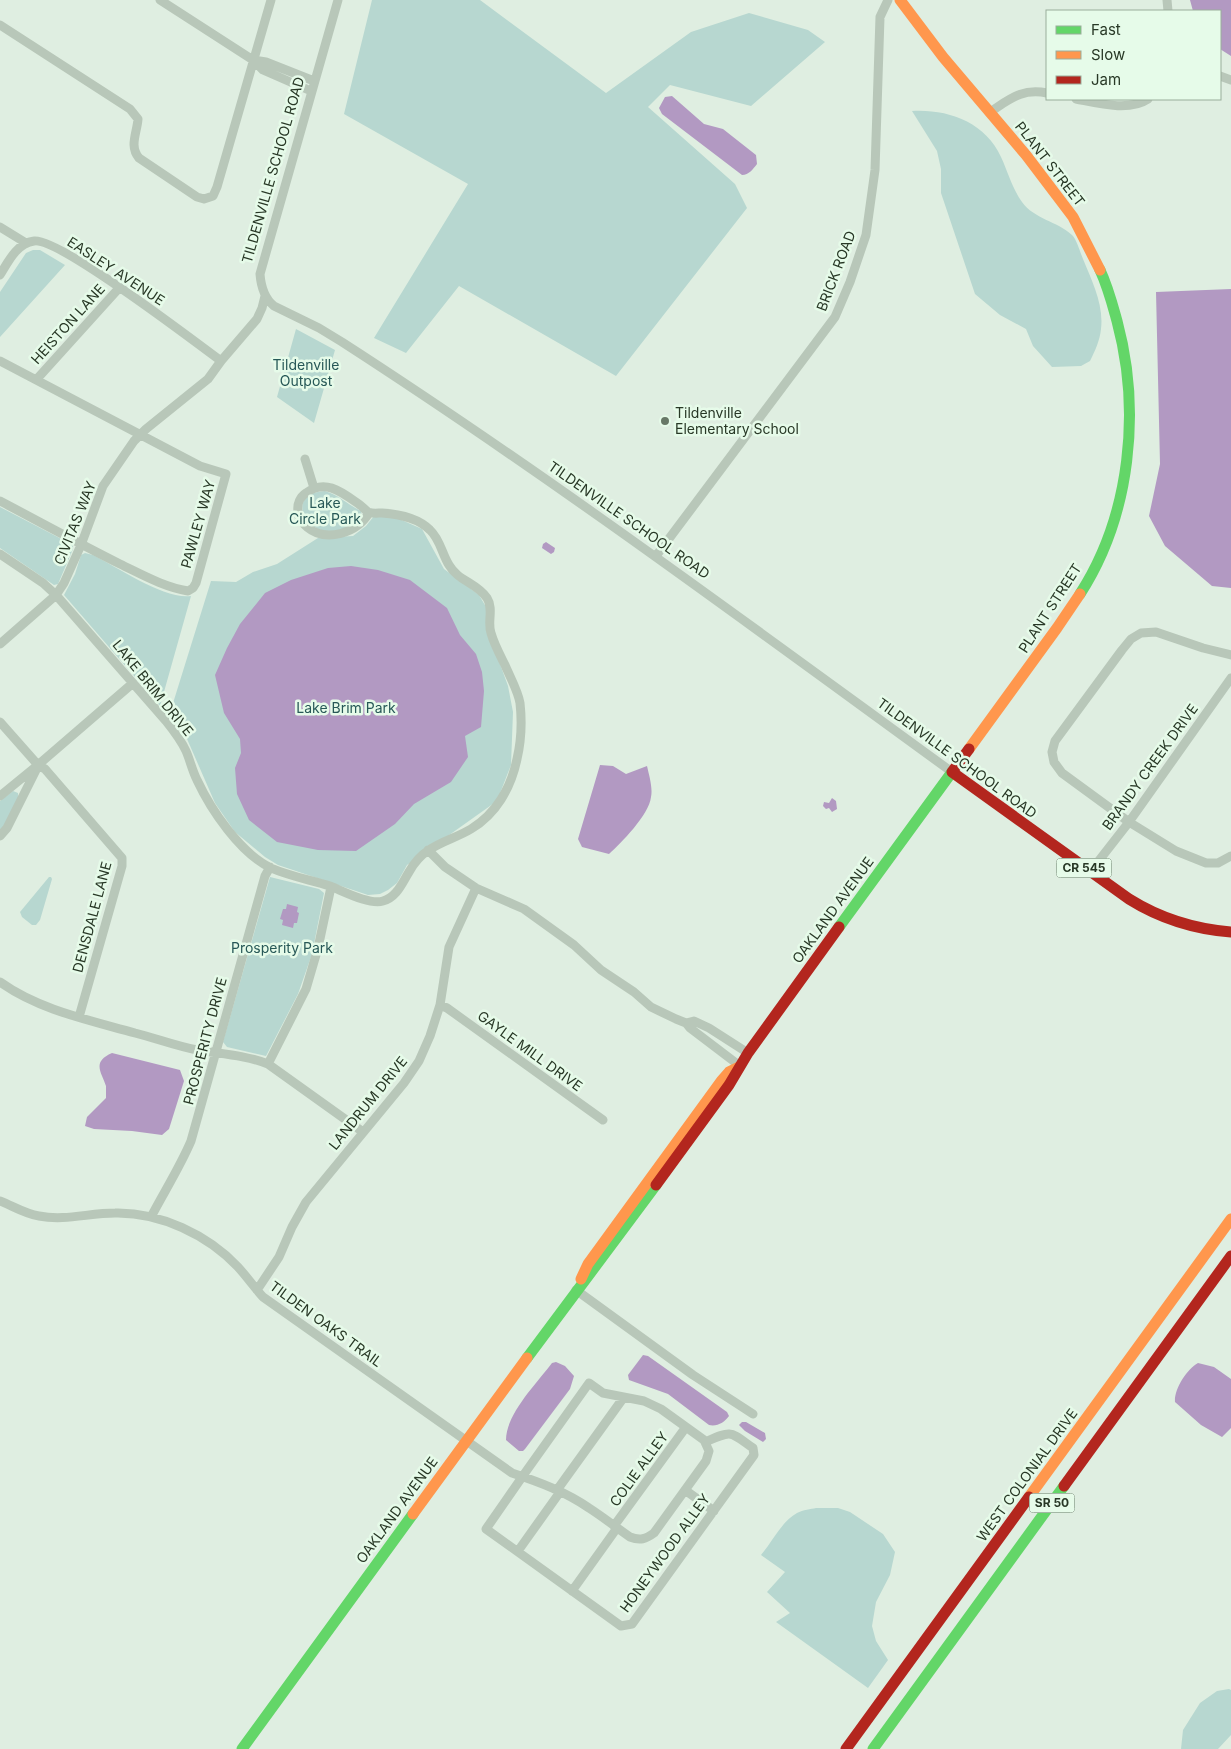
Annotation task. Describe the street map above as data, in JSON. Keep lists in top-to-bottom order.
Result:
{
  "streets": {
    "main road": [
      "PLANT STREET",
      "TILDENVILLE SCHOOL ROAD",
      "CR 545",
      "OAKLAND AVENUE",
      "WEST COLONIAL DRIVE",
      "SR 50"
    ],
    "street": [
      "EASLEY AVENUE",
      "BRICK ROAD",
      "HEISTON LANE",
      "CIVITAS WAY",
      "PAWLEY WAY",
      "LAKE BRIM DRIVE",
      "BRANDY CREEK DRIVE",
      "DENSDALE LANE",
      "PROSPERITY DRIVE",
      "GAYLE MILL DRIVE",
      "LANDRUM DRIVE",
      "TILDEN OAKS TRAIL",
      "COLIE ALLEY",
      "HONEYWOOD ALLEY"
    ]
  },
  "crossings": [
    ["PLANT STREET", "TILDENVILLE SCHOOL ROAD"],
    ["PLANT STREET", "OAKLAND AVENUE"],
    ["TILDENVILLE SCHOOL ROAD", "BRICK ROAD"],
    ["TILDENVILLE SCHOOL ROAD", "CIVITAS WAY"],
    ["TILDENVILLE SCHOOL ROAD", "BRANDY CREEK DRIVE"],
    ["TILDENVILLE SCHOOL ROAD", "OAKLAND AVENUE"],
    ["EASLEY AVENUE", "HEISTON LANE"],
    ["EASLEY AVENUE", "CIVITAS WAY"],
    ["HEISTON LANE", "PAWLEY WAY"],
    ["CIVITAS WAY", "PAWLEY WAY"],
    ["CIVITAS WAY", "LAKE BRIM DRIVE"],
    ["LAKE BRIM DRIVE", "PROSPERITY DRIVE"],
    ["OAKLAND AVENUE", "TILDEN OAKS TRAIL"],
    ["PROSPERITY DRIVE", "TILDEN OAKS TRAIL"],
    ["GAYLE MILL DRIVE", "LANDRUM DRIVE"],
    ["LANDRUM DRIVE", "TILDEN OAKS TRAIL"],
    ["TILDEN OAKS TRAIL", "COLIE ALLEY"],
    ["TILDEN OAKS TRAIL", "HONEYWOOD ALLEY"],
    ["COLIE ALLEY", "HONEYWOOD ALLEY"]
  ],
  "parks": [
    "Tildenville Outpost",
    "Lake Circle Park",
    "Lake Brim Park",
    "Prosperity Park"
  ],
  "places": ["Tildenville Elementary School"],
  "legend": ["Fast", "Slow", "Jam"]
}
